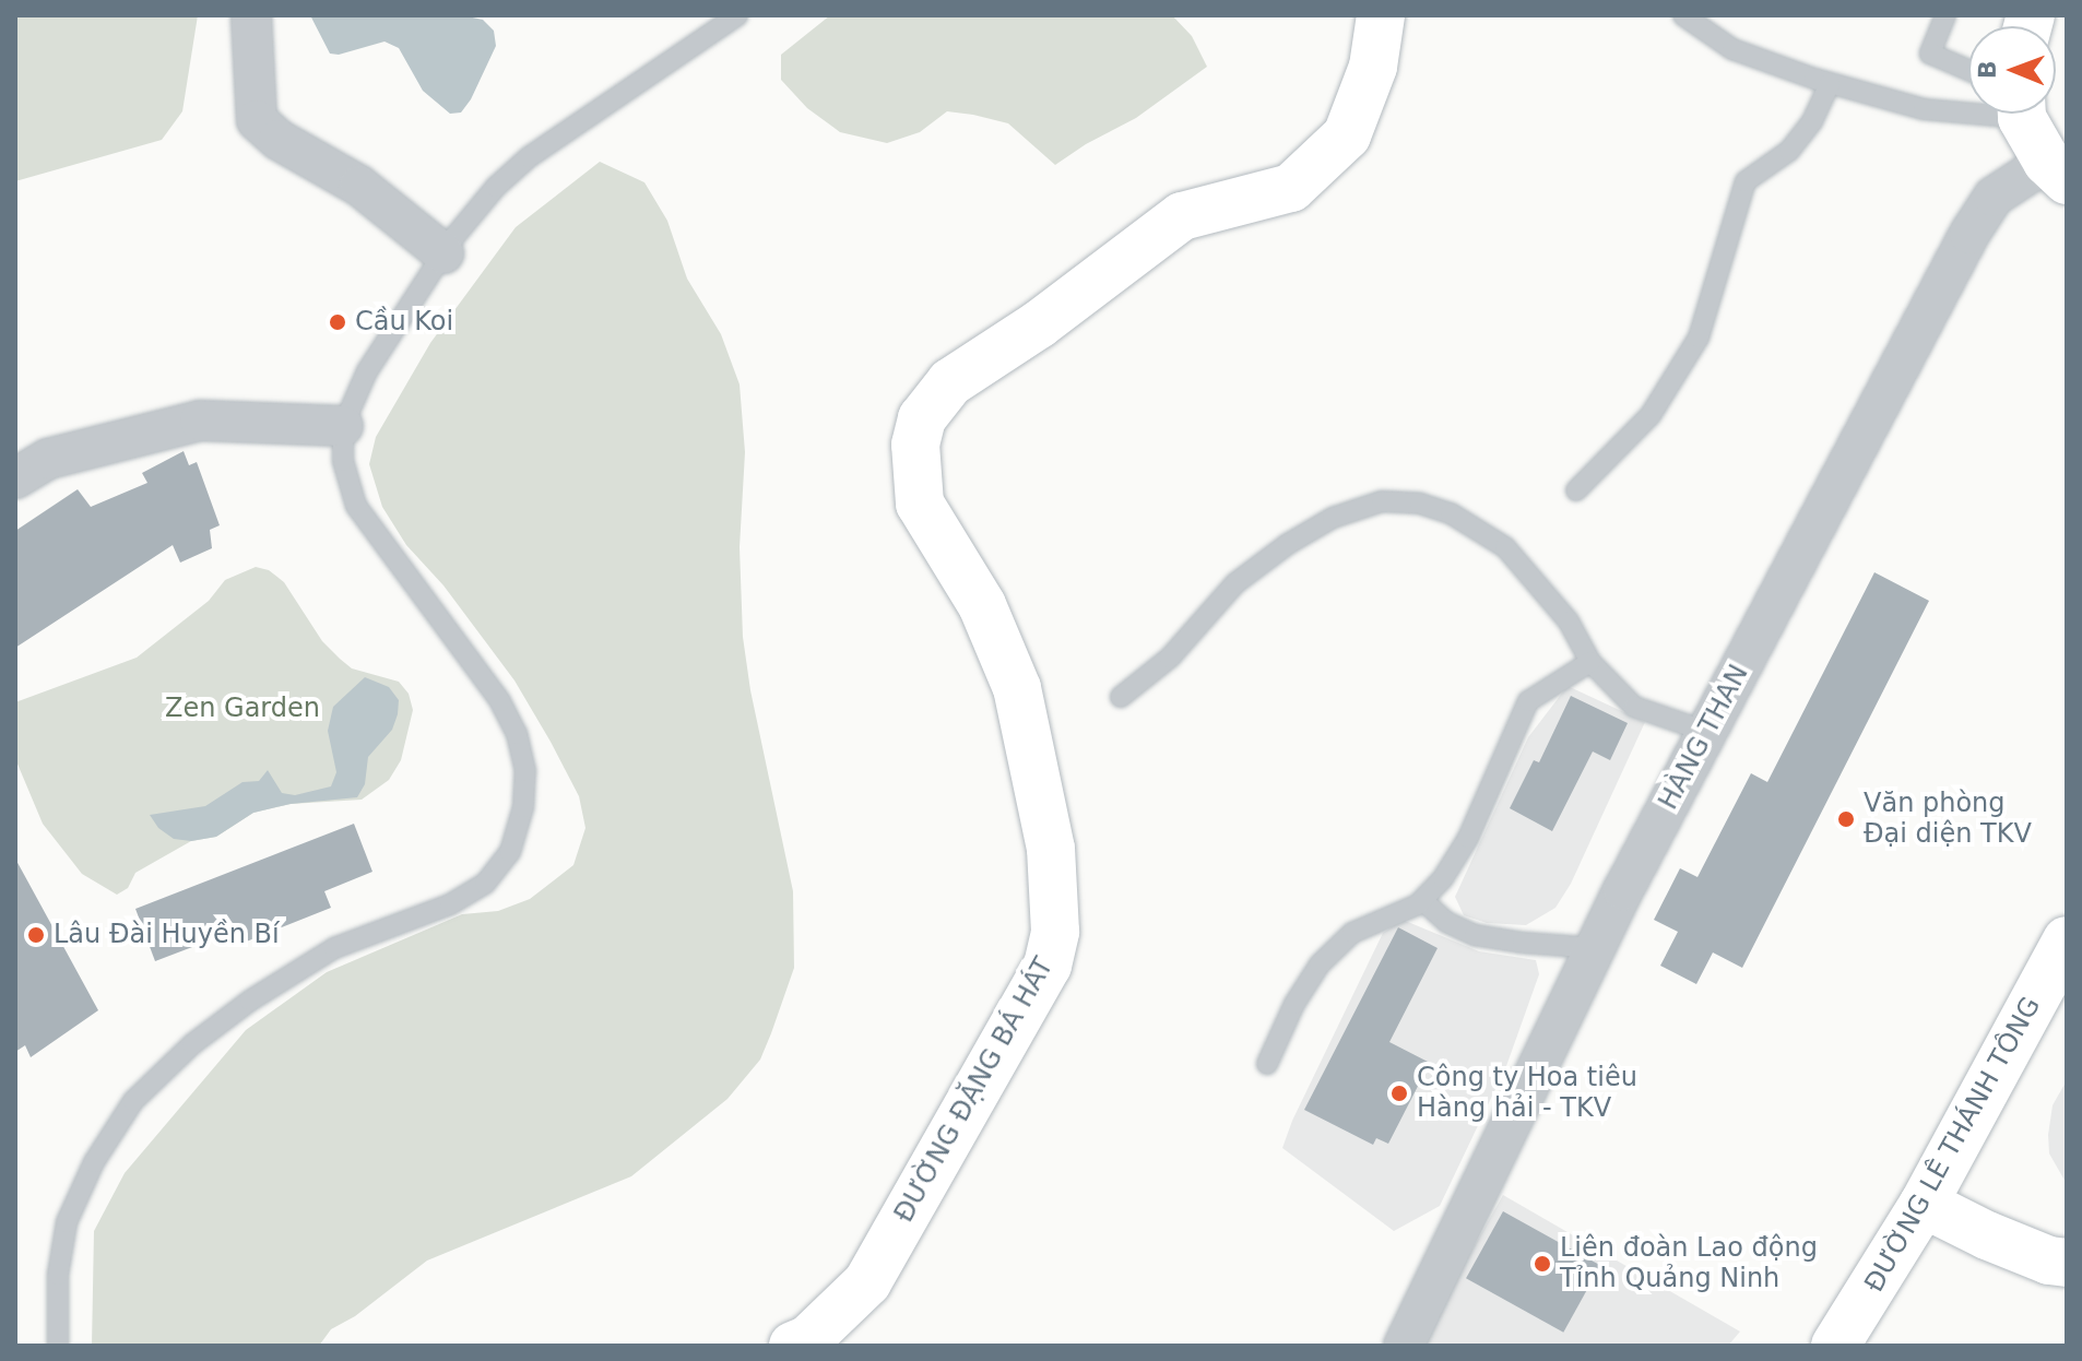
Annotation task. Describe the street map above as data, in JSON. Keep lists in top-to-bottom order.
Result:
{
  "streets": {
    "street": ["HÀNG THAN", "ĐƯỜNG ĐẶNG BÁ HÁT", "ĐƯỜNG LÊ THÁNH TÔNG"]
  },
  "parks": ["Zen Garden"],
  "places": [
    "Cầu Koi",
    "Văn phòng Đại diện TKV",
    "Lâu Đài Huyền Bí",
    "Công ty Hoa tiêu Hàng hải - TKV",
    "Liên đoàn Lao động Tỉnh Quảng Ninh"
  ],
  "north": "left"
}
